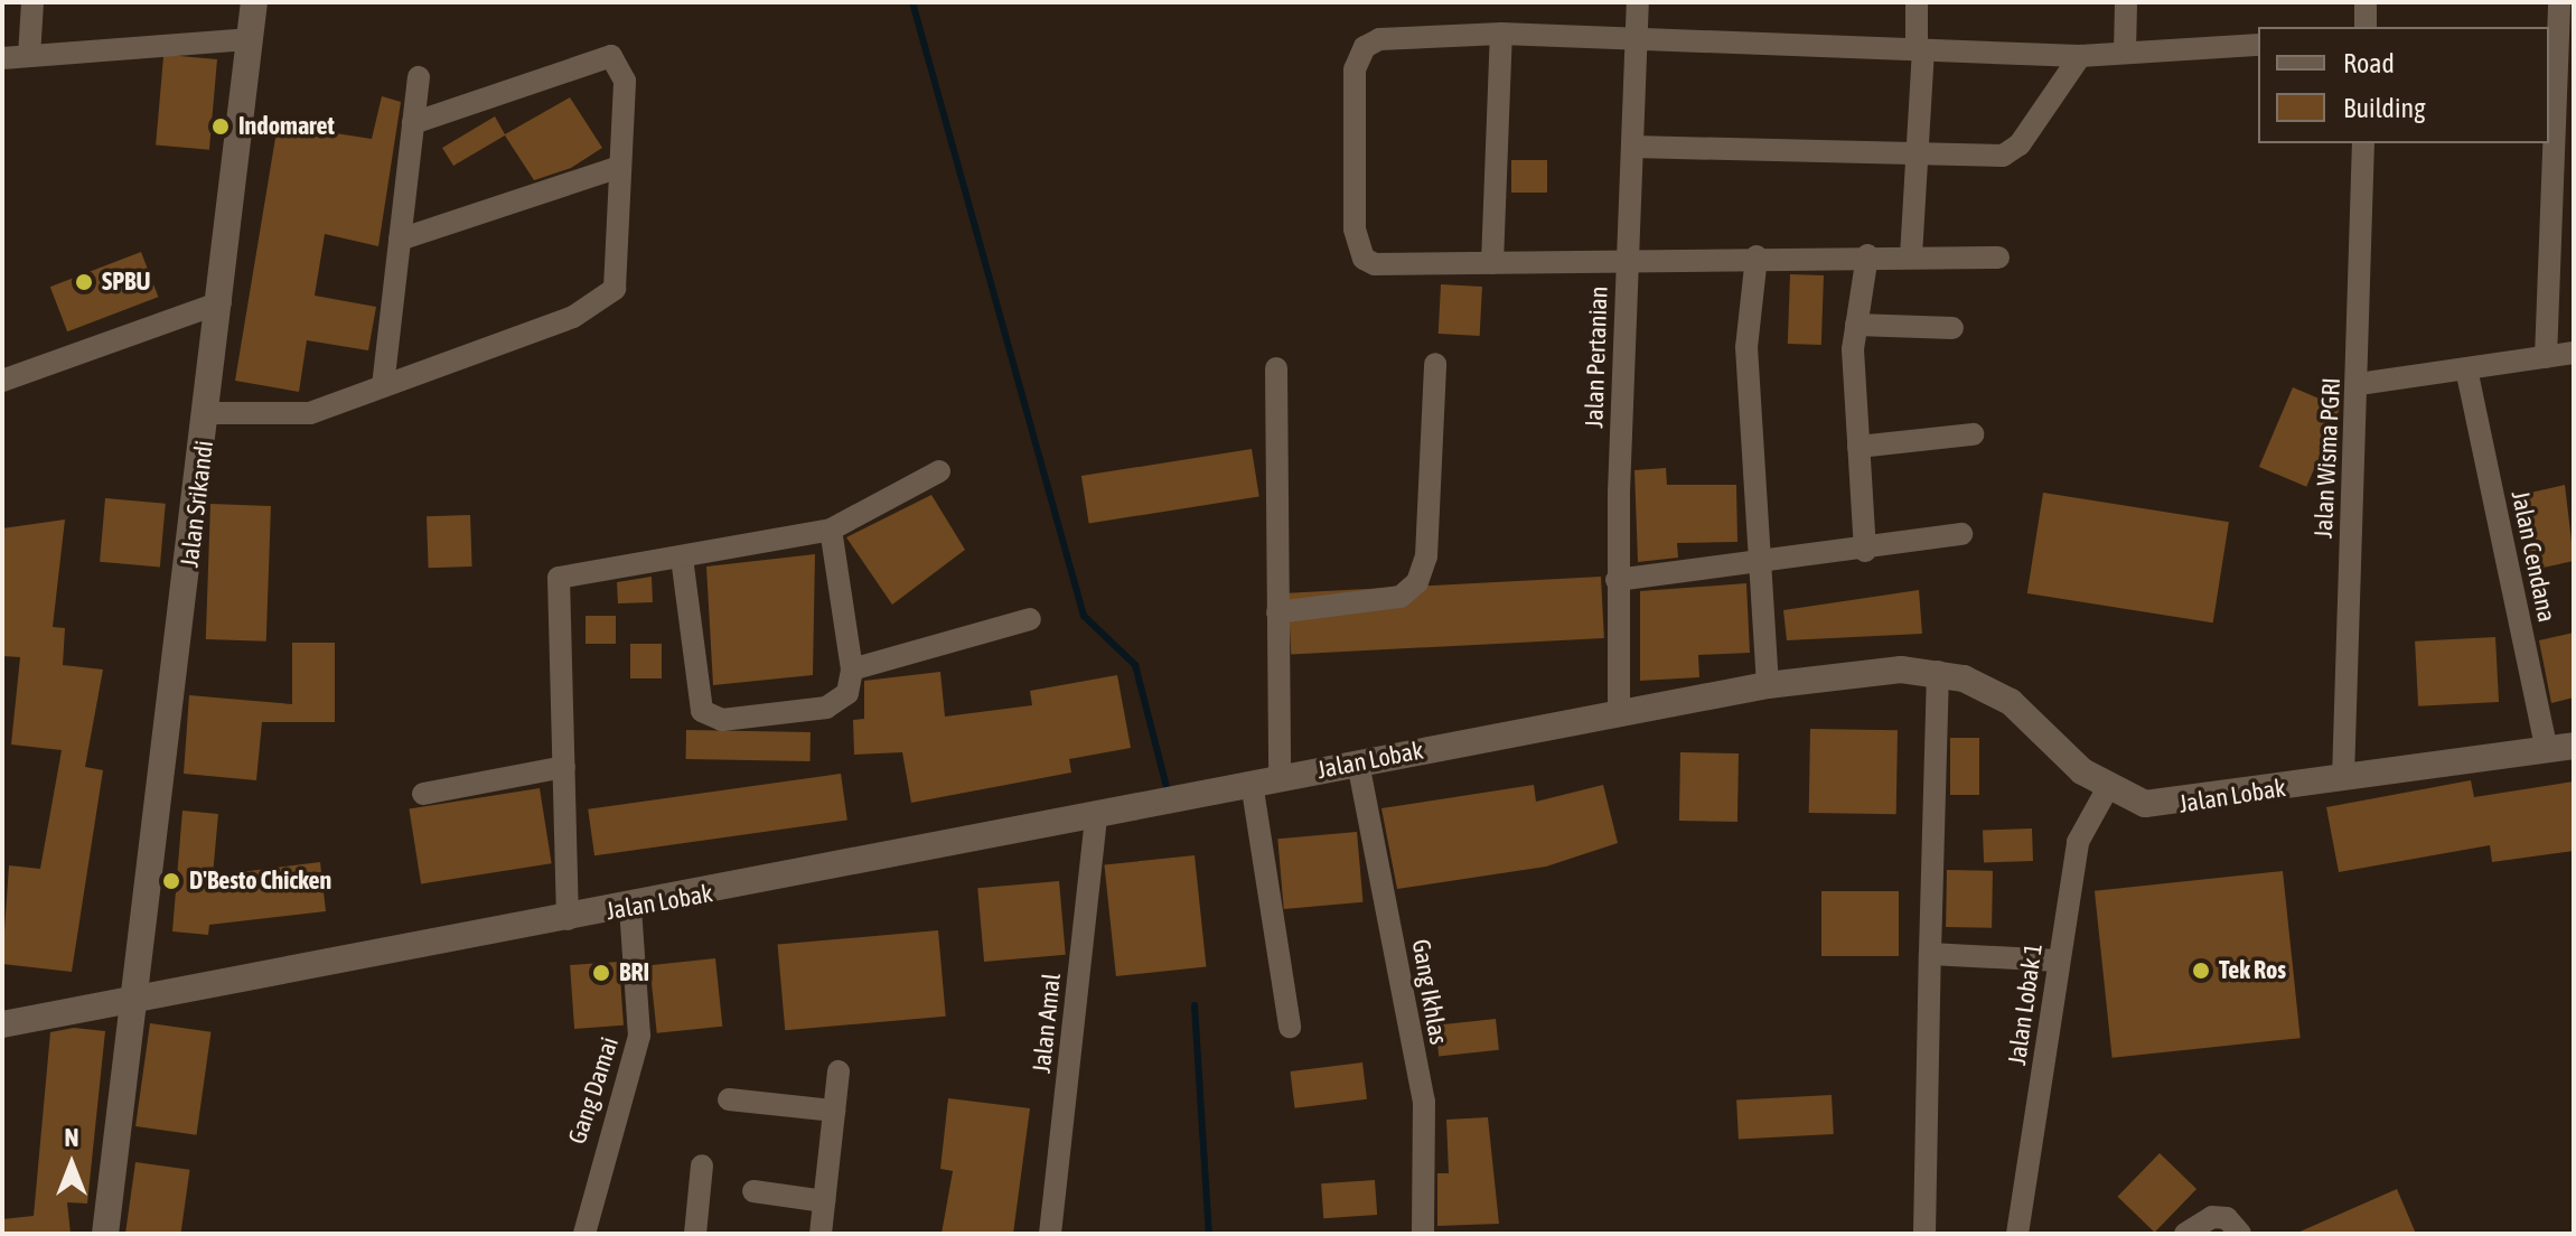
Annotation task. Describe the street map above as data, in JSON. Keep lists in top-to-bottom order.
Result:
{
  "streets": {
    "main road": ["Jalan Srikandi", "Jalan Lobak"],
    "street": [
      "Jalan Pertanian",
      "Jalan Wisma PGRI",
      "Jalan Cendana",
      "Gang Ikhlas",
      "Jalan Lobak 1",
      "Jalan Amal",
      "Gang Damai"
    ]
  },
  "crossings": [
    ["Jalan Pertanian", "Jalan Lobak"],
    ["Jalan Wisma PGRI", "Jalan Lobak"],
    ["Jalan Srikandi", "Jalan Lobak"],
    ["Jalan Cendana", "Jalan Lobak"],
    ["Jalan Lobak", "Gang Ikhlas"],
    ["Jalan Lobak", "Jalan Lobak 1"],
    ["Jalan Lobak", "Jalan Amal"],
    ["Jalan Lobak", "Gang Damai"]
  ],
  "places": [
    "Indomaret",
    "SPBU",
    "D'Besto Chicken",
    "Tek Ros",
    "BRI"
  ],
  "legend": ["Road", "Building"],
  "north": "top"
}
